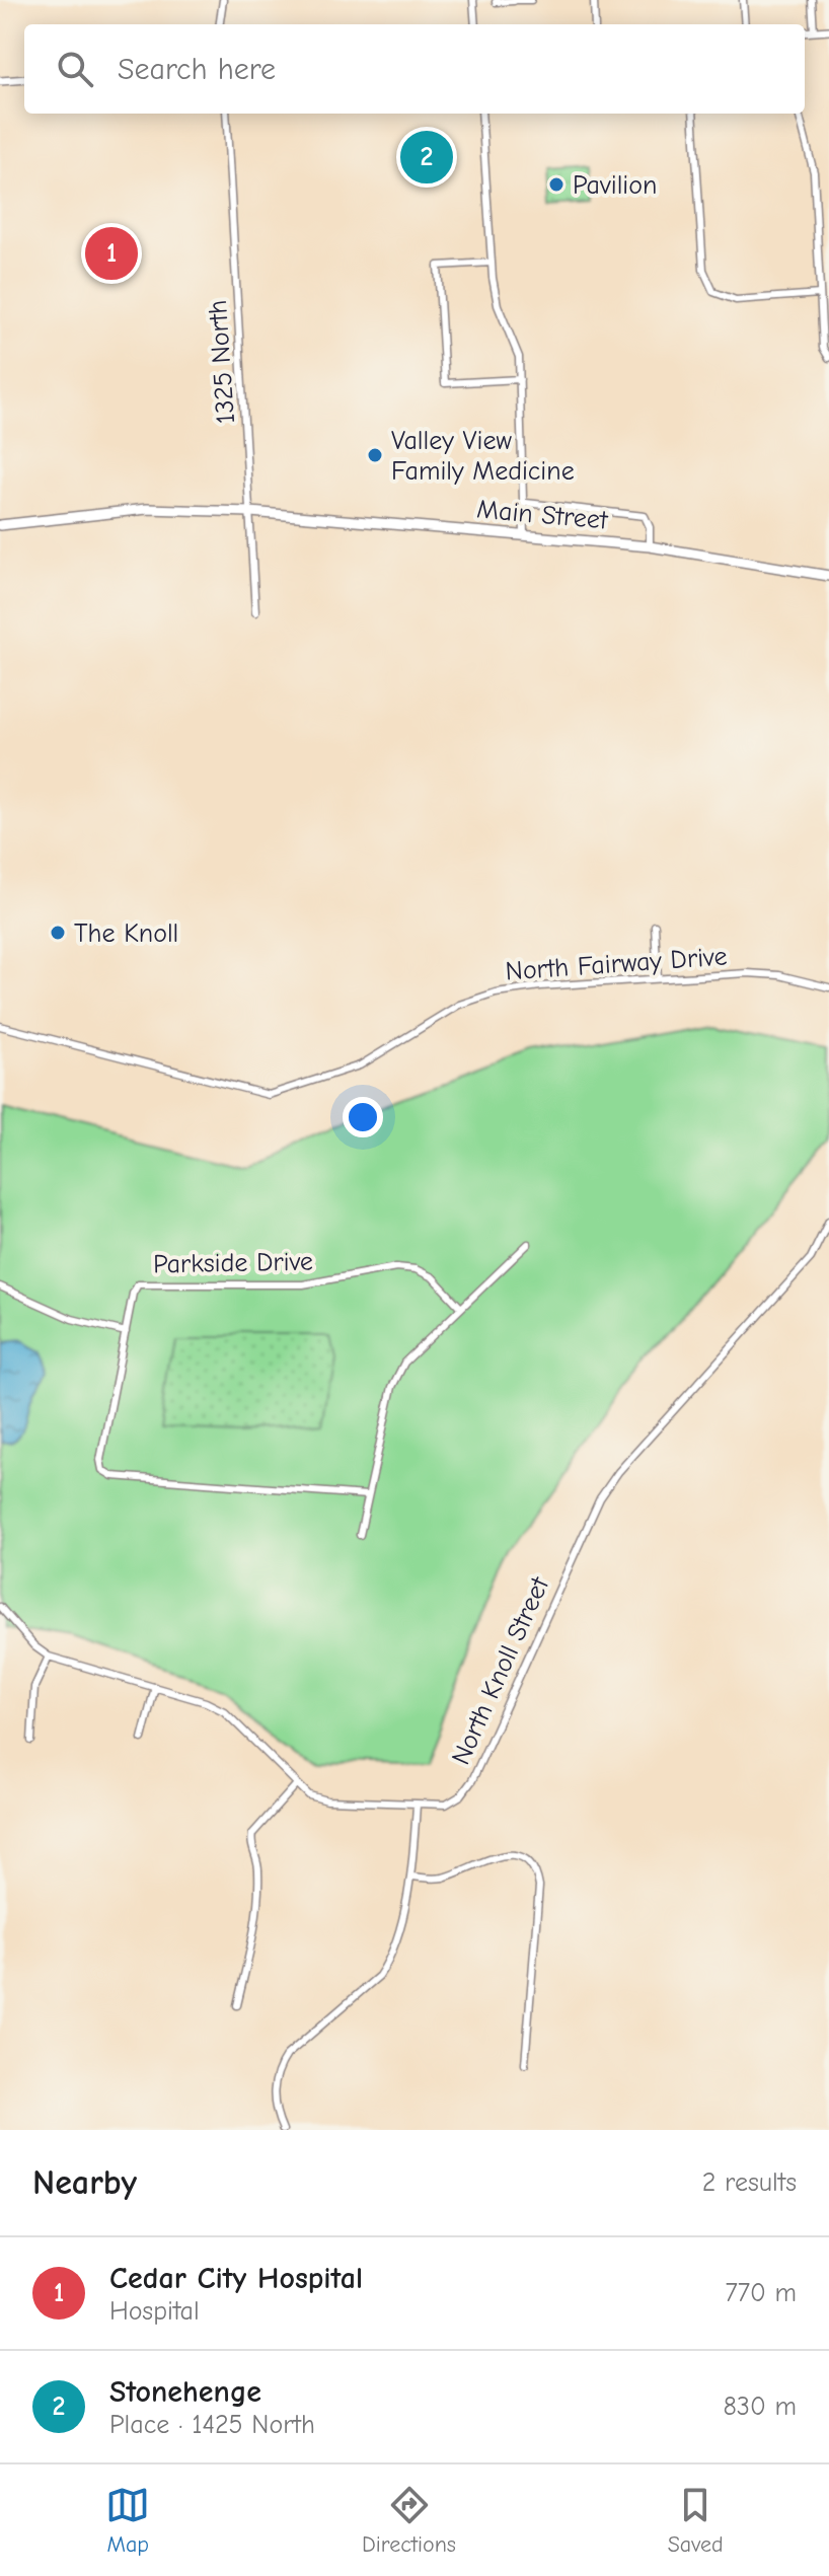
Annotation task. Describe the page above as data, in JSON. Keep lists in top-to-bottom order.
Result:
{
  "streets": {
    "main road": ["Main Street"],
    "street": [
      "1325 North",
      "North Fairway Drive",
      "Parkside Drive",
      "North Knoll Street"
    ]
  },
  "crossings": [
    ["1325 North", "Main Street"]
  ],
  "places": ["Pavilion", "Valley View Family Medicine", "The Knoll"],
  "page": {
    "search": "Search here",
    "pins": ["2", "1"],
    "heading": ["Nearby", "2 results"],
    "list": [
      {
        "mark": "1",
        "name": "Cedar City Hospital",
        "note": "Hospital",
        "value": "770 m"
      },
      {
        "mark": "2",
        "name": "Stonehenge",
        "note": "Place · 1425 North",
        "value": "830 m"
      }
    ],
    "nav": ["Map", "Directions", "Saved"]
  }
}
